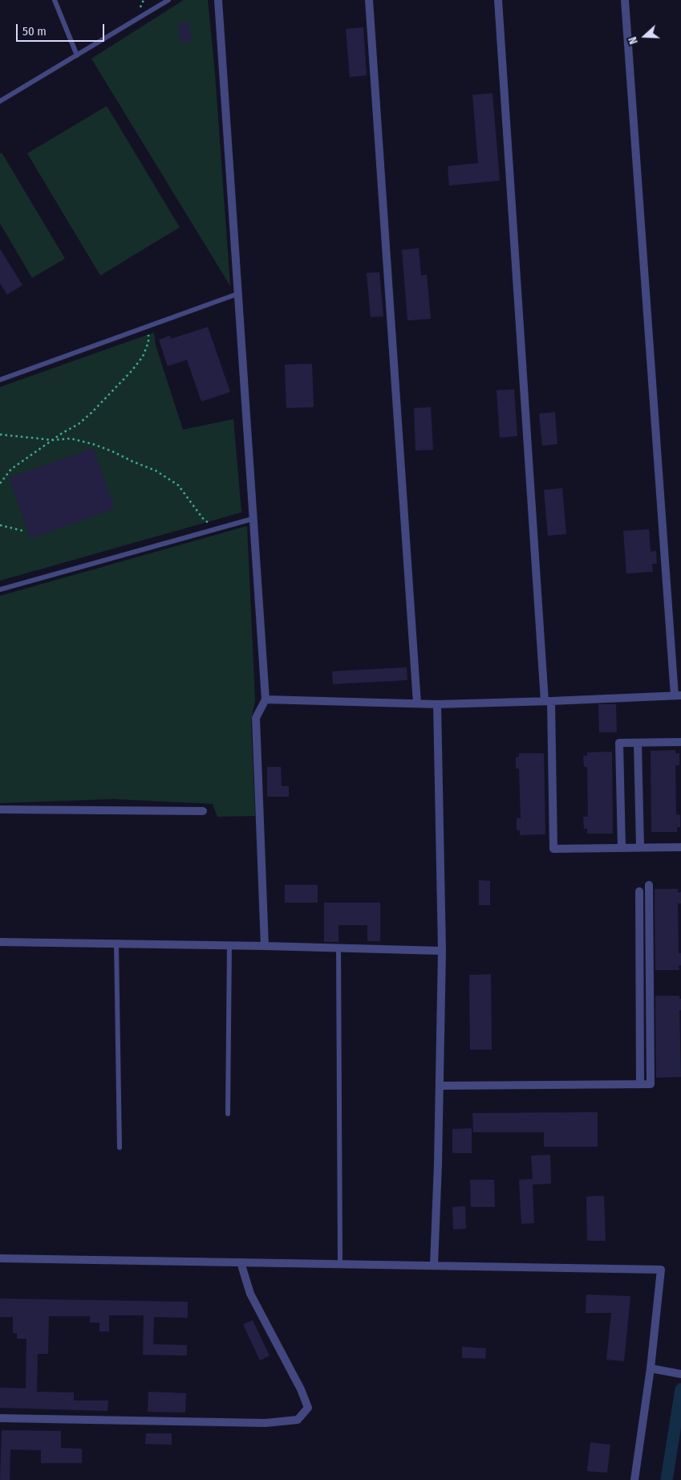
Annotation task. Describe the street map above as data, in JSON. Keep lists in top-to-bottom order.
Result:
{
  "scale_bar": "50 m",
  "north": "left"
}
